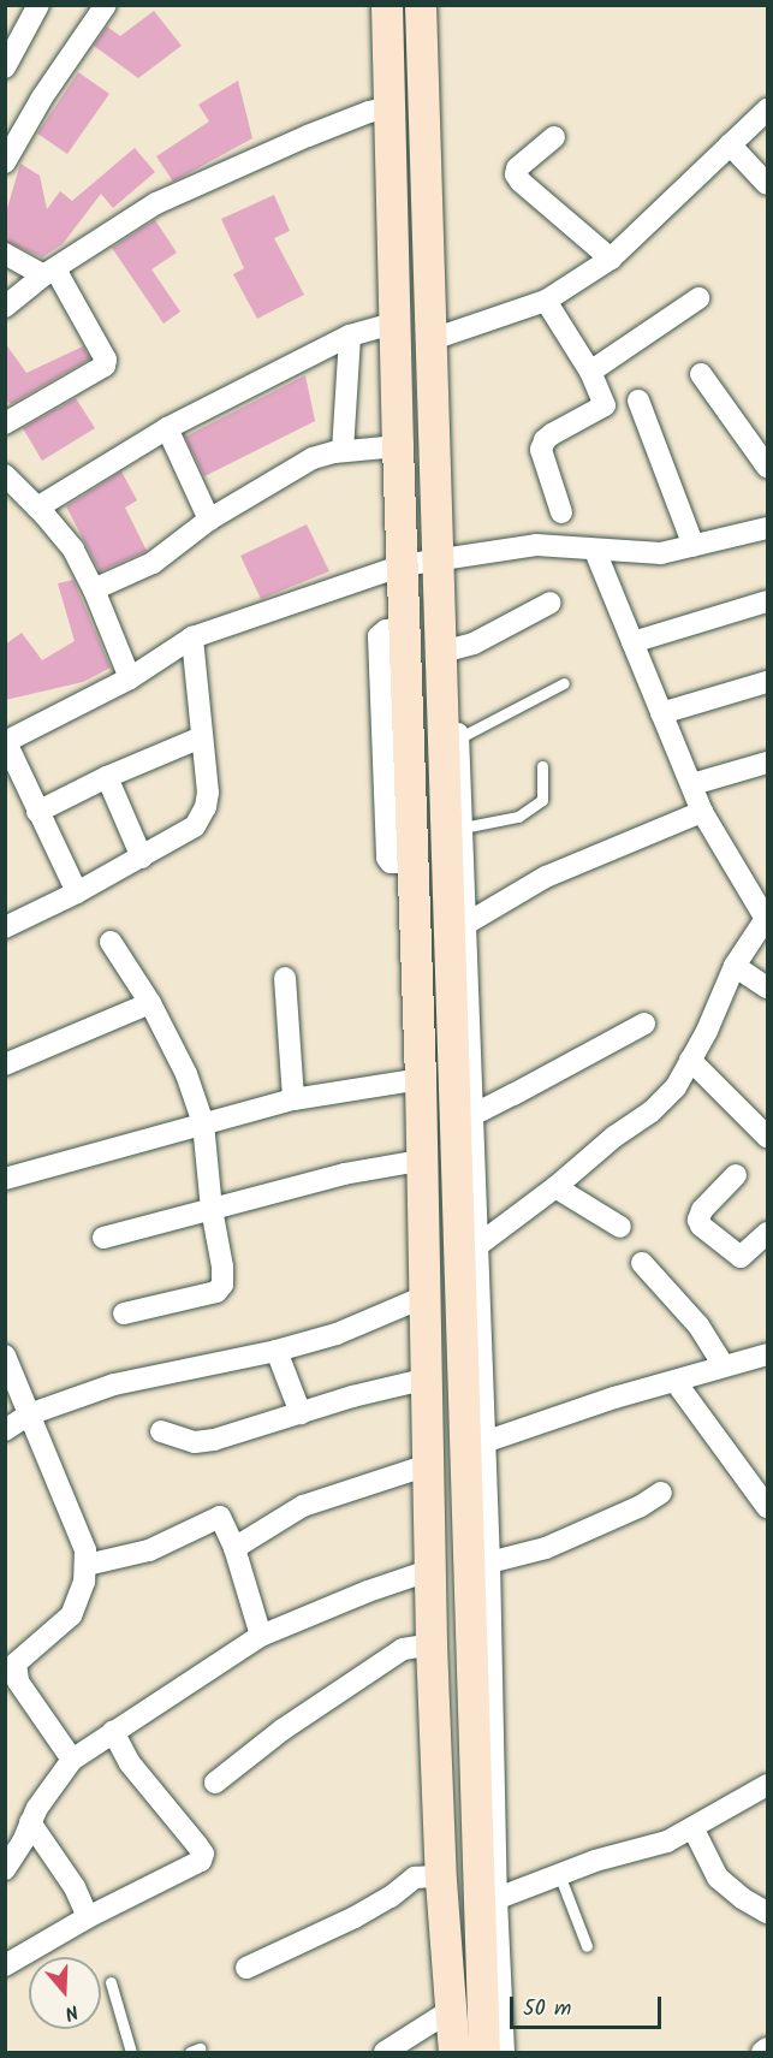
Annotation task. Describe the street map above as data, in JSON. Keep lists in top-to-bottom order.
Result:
{
  "scale_bar": "50 m",
  "north": "bottom"
}
